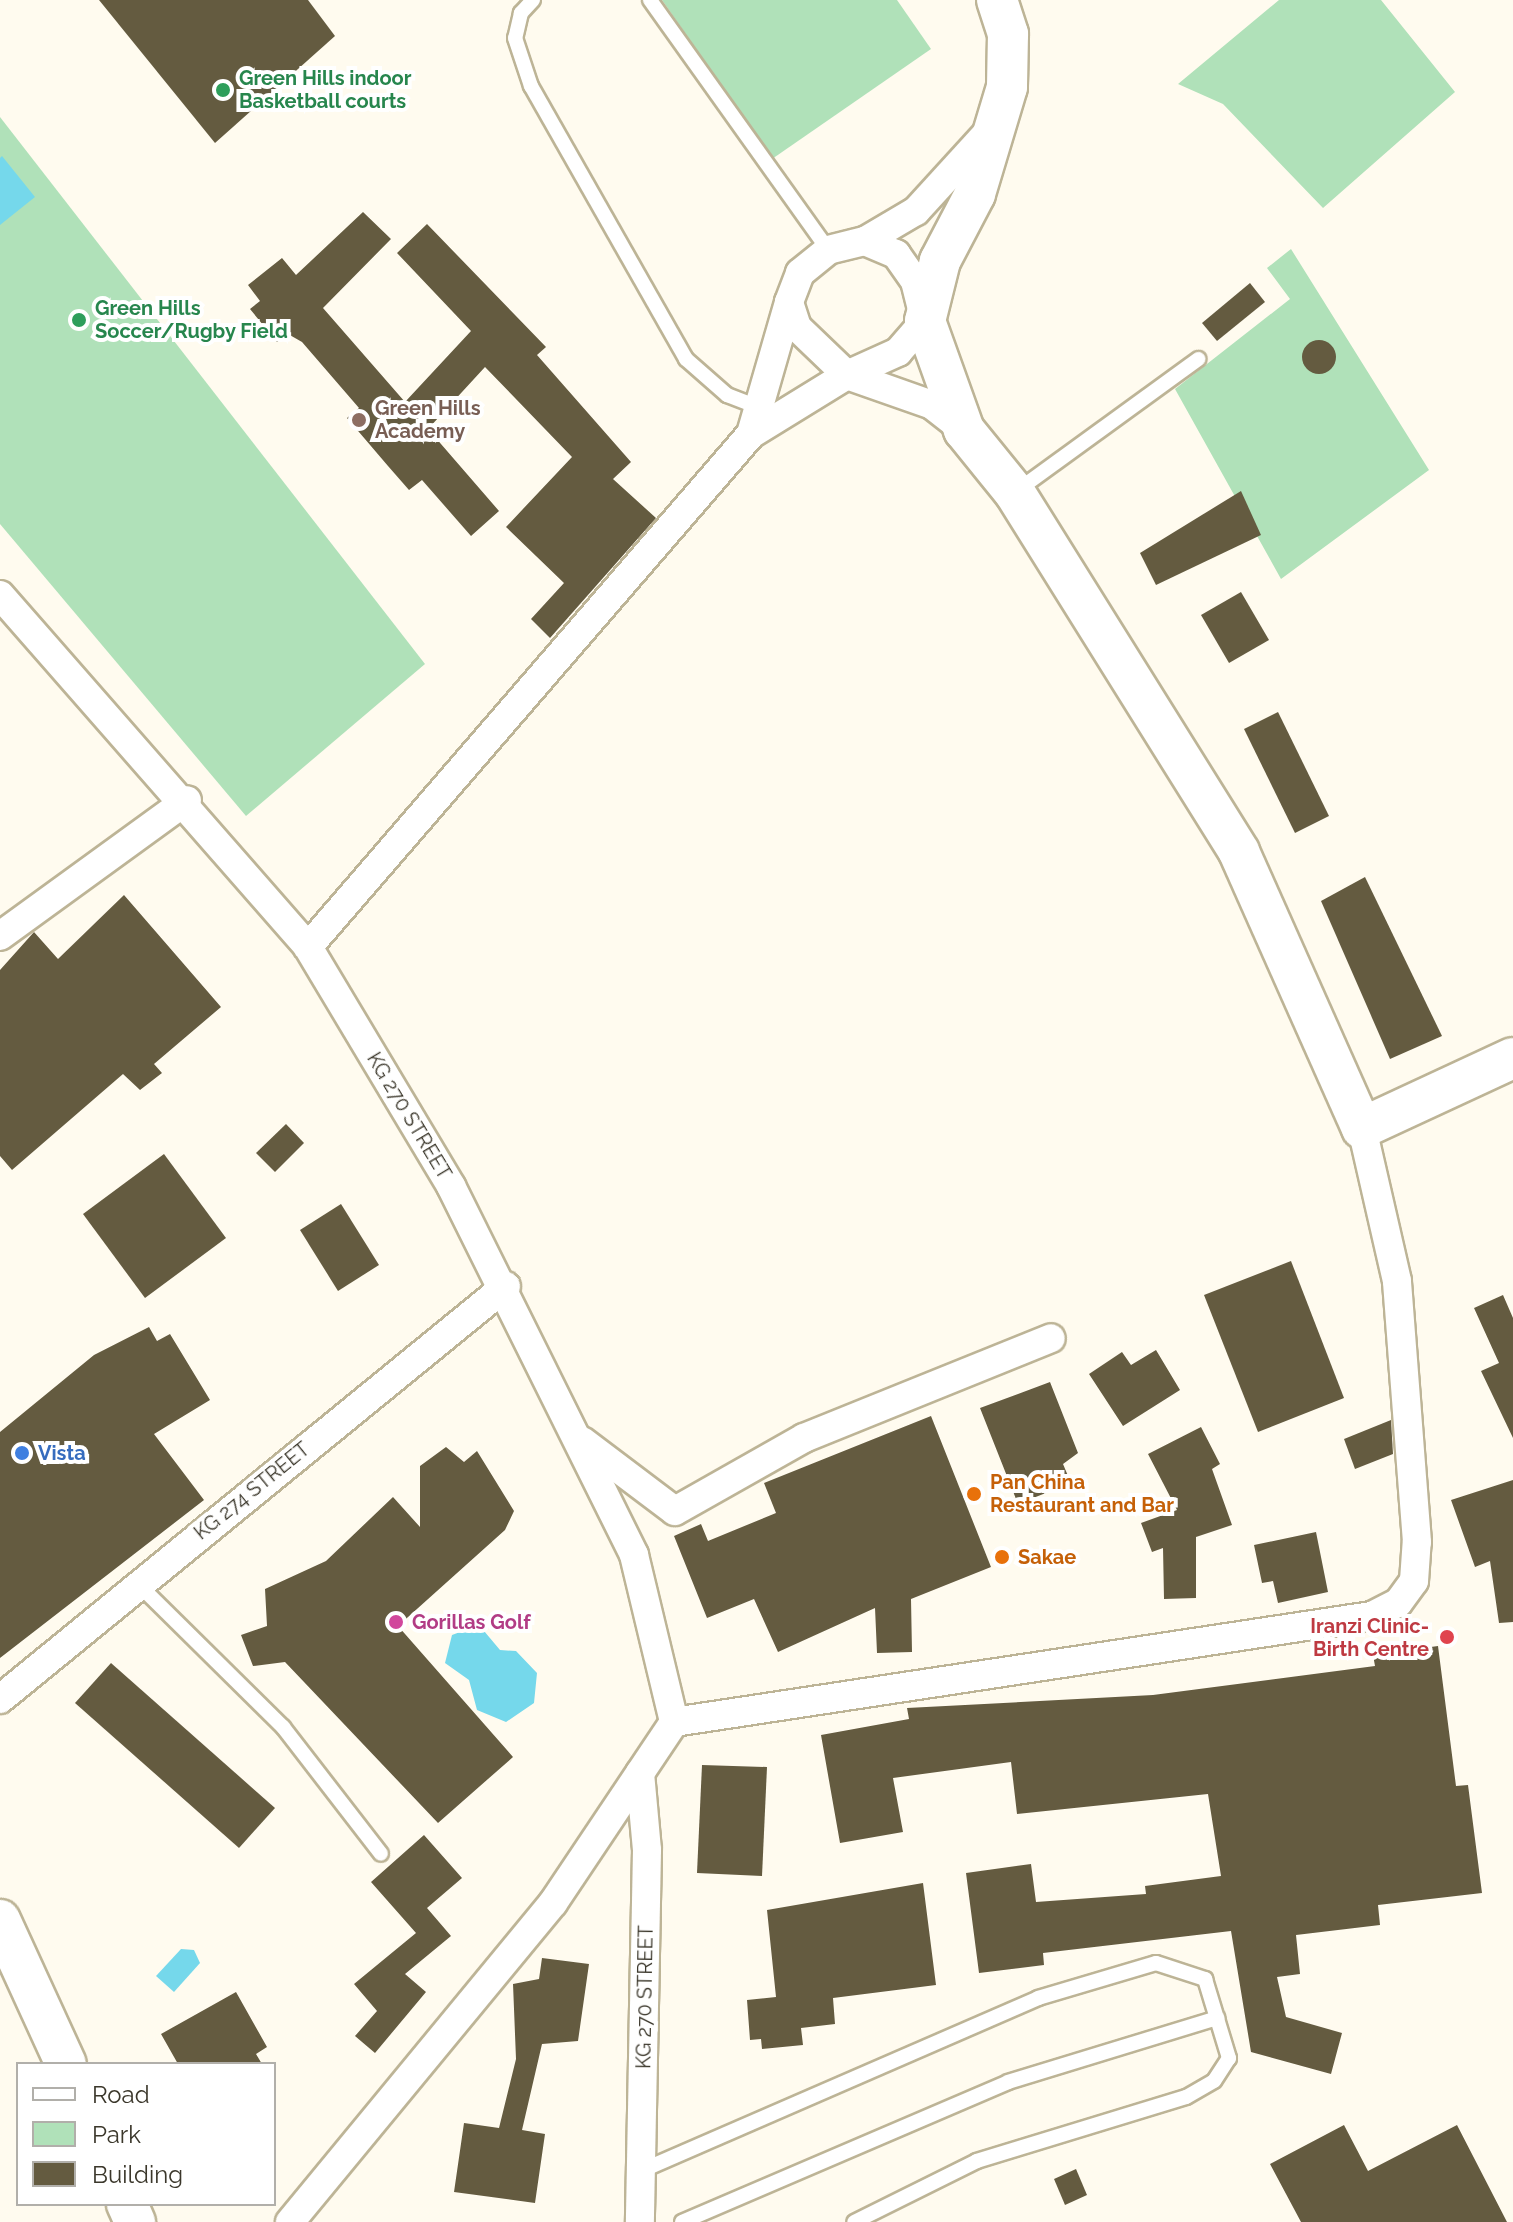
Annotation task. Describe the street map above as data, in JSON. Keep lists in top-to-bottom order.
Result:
{
  "streets": {
    "street": ["KG 270 STREET", "KG 274 STREET"]
  },
  "crossings": [
    ["KG 270 STREET", "KG 274 STREET"]
  ],
  "places": [
    "Green Hills indoor Basketball courts",
    "Green Hills Soccer/Rugby Field",
    "Green Hills Academy",
    "Vista",
    "Pan China Restaurant and Bar",
    "Sakae",
    "Gorillas Golf",
    "Iranzi Clinic- Birth Centre"
  ],
  "legend": ["Road", "Park", "Building"]
}
